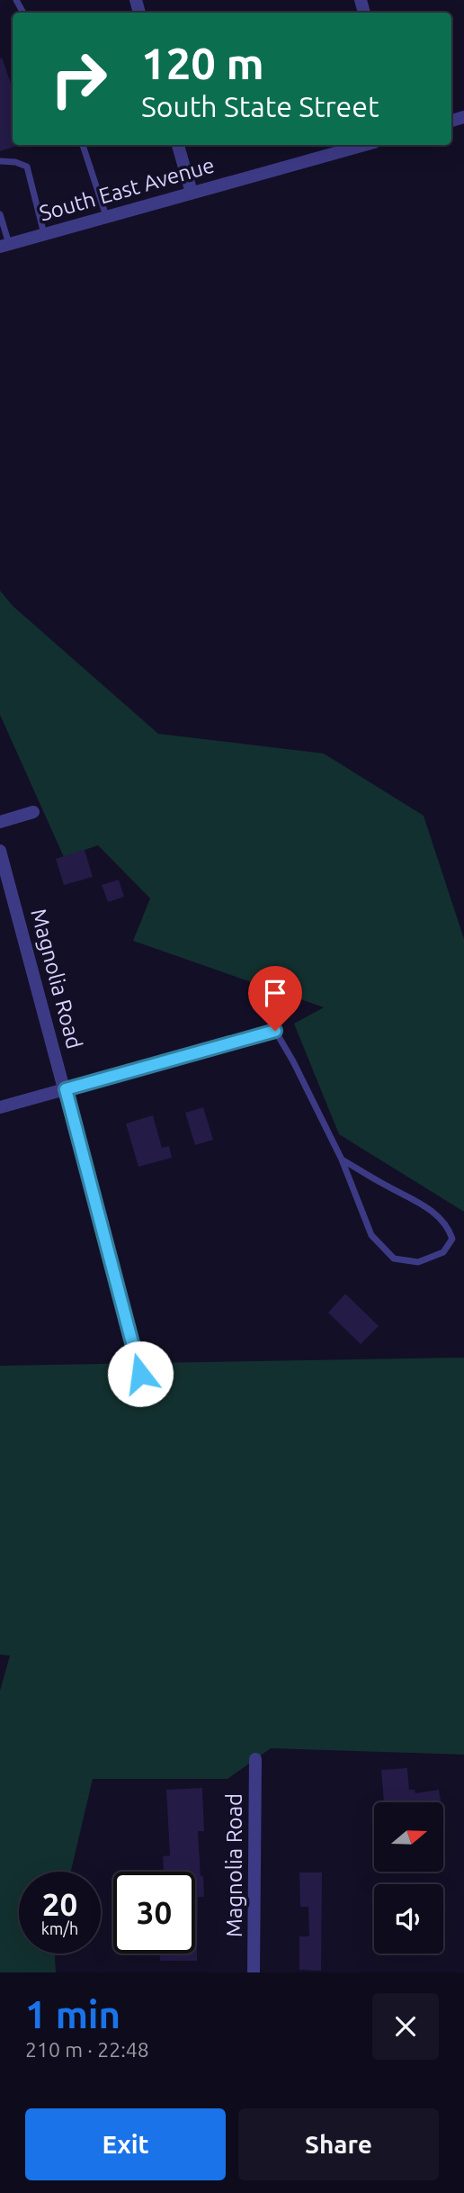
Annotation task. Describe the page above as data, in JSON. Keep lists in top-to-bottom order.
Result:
{
  "streets": {
    "street": ["South East Avenue", "Magnolia Road"]
  },
  "north": "right",
  "page": {
    "turn": ["120 m", "South State Street"],
    "speed": "20 km/h",
    "limit": "30",
    "heading": ["1 min", "210 m · 22:48"],
    "buttons": ["Exit", "Share"]
  }
}
